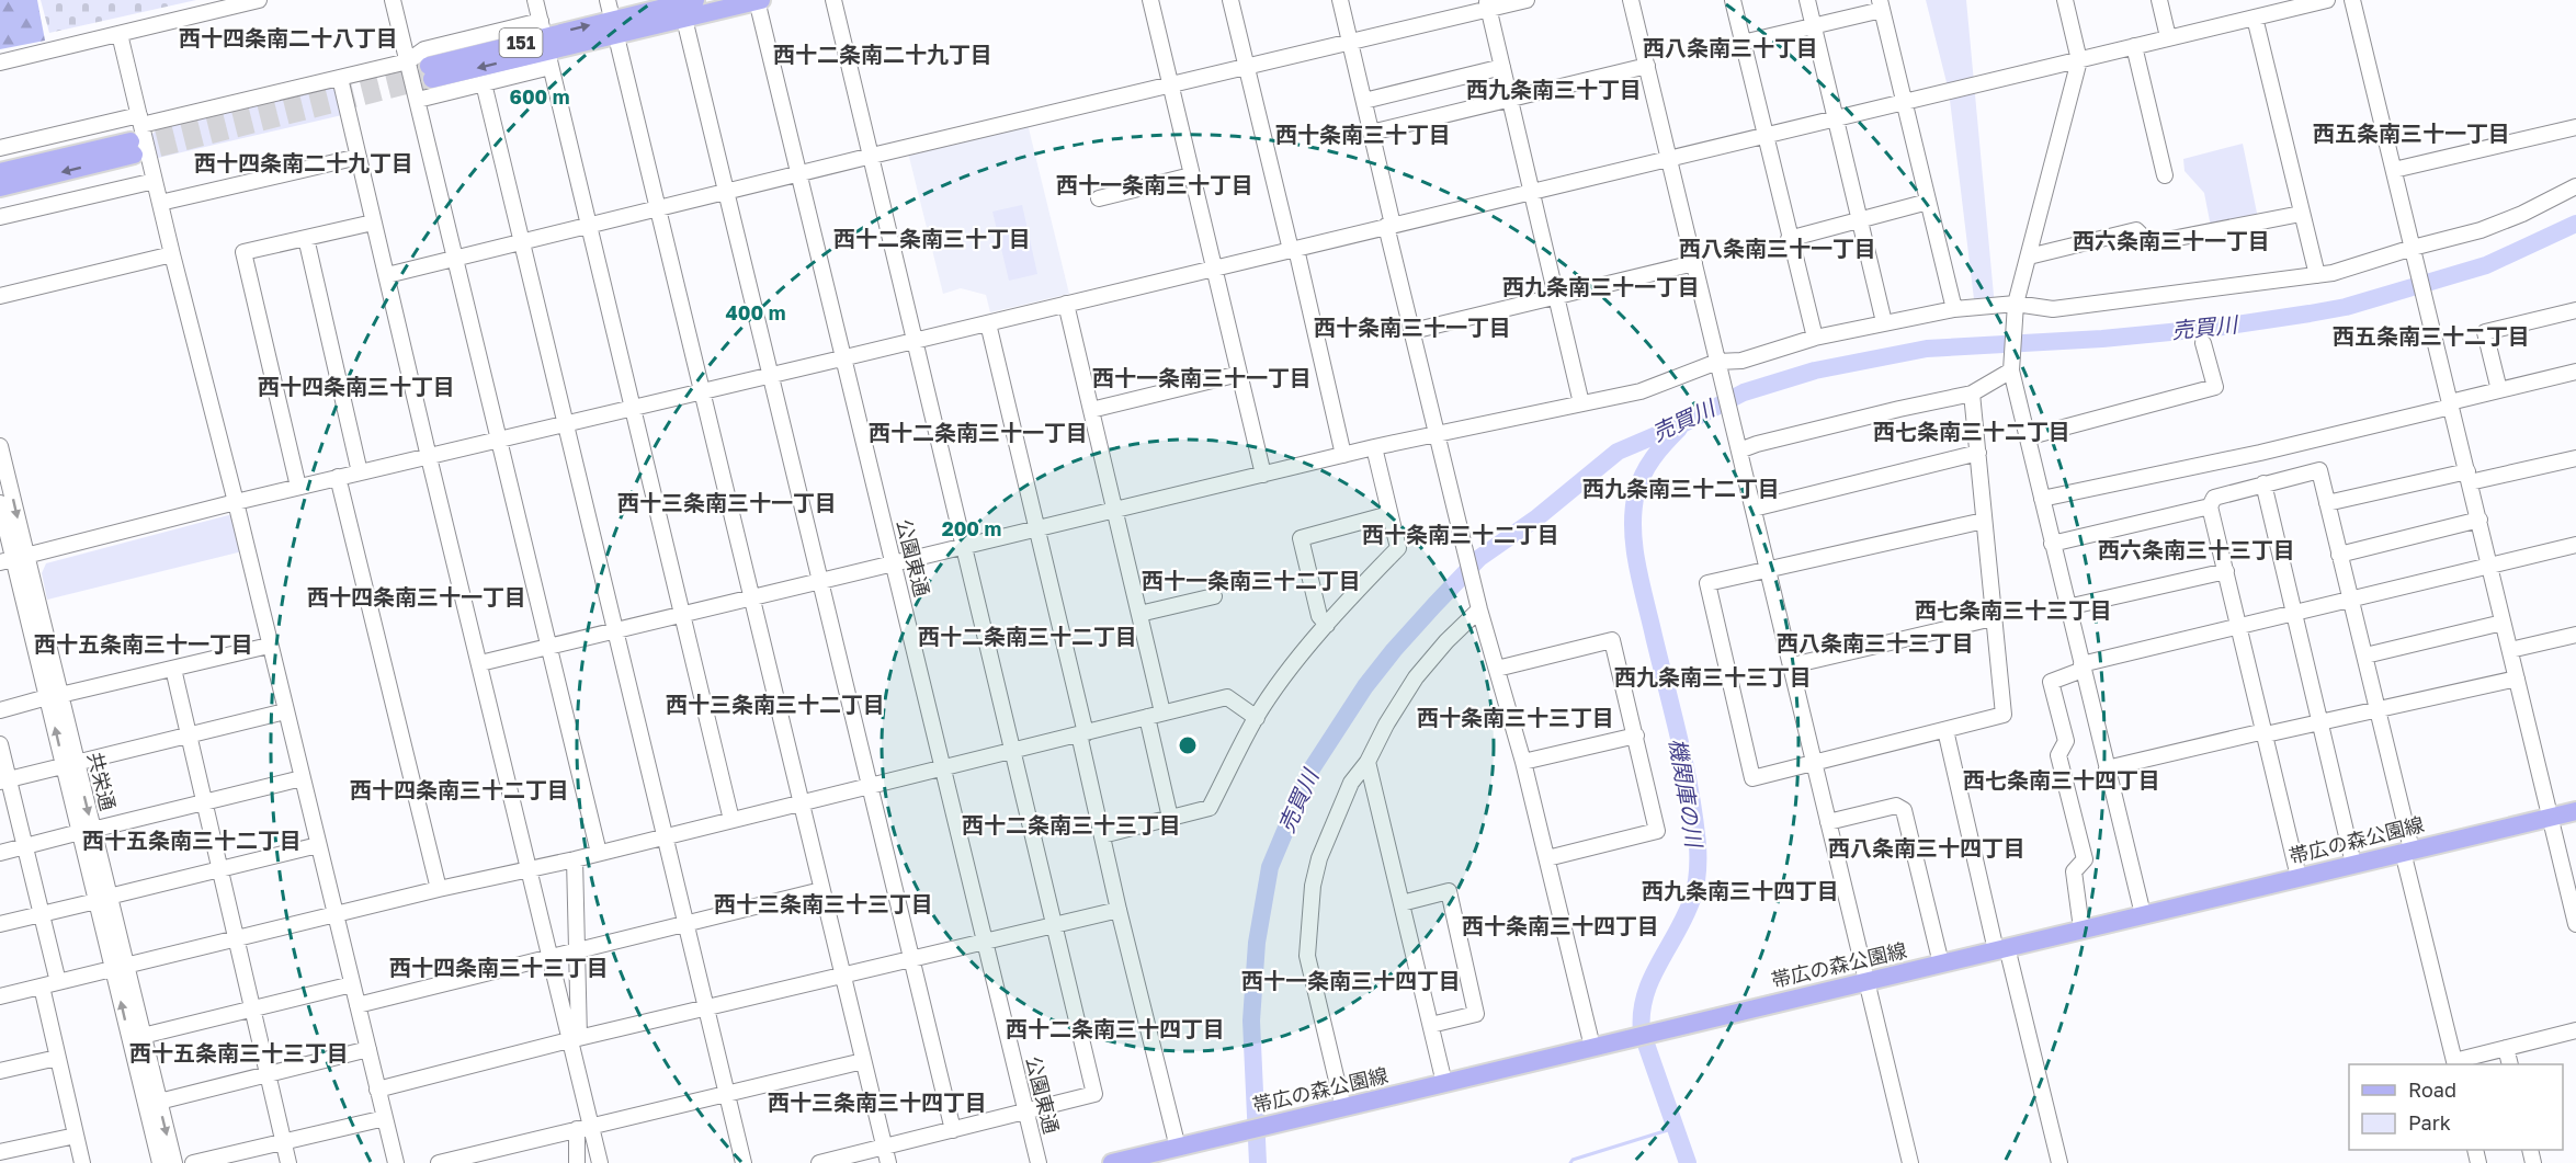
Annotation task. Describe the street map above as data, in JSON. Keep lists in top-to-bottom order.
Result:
{
  "streets": {
    "main road": ["151", "帯広の森公園線"],
    "street": ["公園東通", "共栄通"]
  },
  "crossings": [
    ["151", "公園東通"]
  ],
  "districts": [
    "西十四条南二十八丁目",
    "西八条南三十丁目",
    "西十二条南二十九丁目",
    "西九条南三十丁目",
    "西五条南三十一丁目",
    "西十条南三十丁目",
    "西十四条南二十九丁目",
    "西十一条南三十丁目",
    "西十二条南三十丁目",
    "西六条南三十一丁目",
    "西八条南三十一丁目",
    "西九条南三十一丁目",
    "西十条南三十一丁目",
    "西五条南三十二丁目",
    "西十一条南三十一丁目",
    "西十四条南三十丁目",
    "西七条南三十二丁目",
    "西十二条南三十一丁目",
    "西九条南三十二丁目",
    "西十三条南三十一丁目",
    "西十条南三十二丁目",
    "西六条南三十三丁目",
    "西十一条南三十二丁目",
    "西十四条南三十一丁目",
    "西七条南三十三丁目",
    "西十二条南三十二丁目",
    "西八条南三十三丁目",
    "西十五条南三十一丁目",
    "西九条南三十三丁目",
    "西十三条南三十二丁目",
    "西十条南三十三丁目",
    "西七条南三十四丁目",
    "西十四条南三十二丁目",
    "西十二条南三十三丁目",
    "西十五条南三十二丁目",
    "西八条南三十四丁目",
    "西九条南三十四丁目",
    "西十三条南三十三丁目",
    "西十条南三十四丁目",
    "西十四条南三十三丁目",
    "西十一条南三十四丁目",
    "西十二条南三十四丁目",
    "西十五条南三十三丁目",
    "西十三条南三十四丁目"
  ],
  "water": ["売買川", "機関庫の川"],
  "legend": ["Road", "Park"],
  "rings": ["600 m", "400 m", "200 m"]
}
